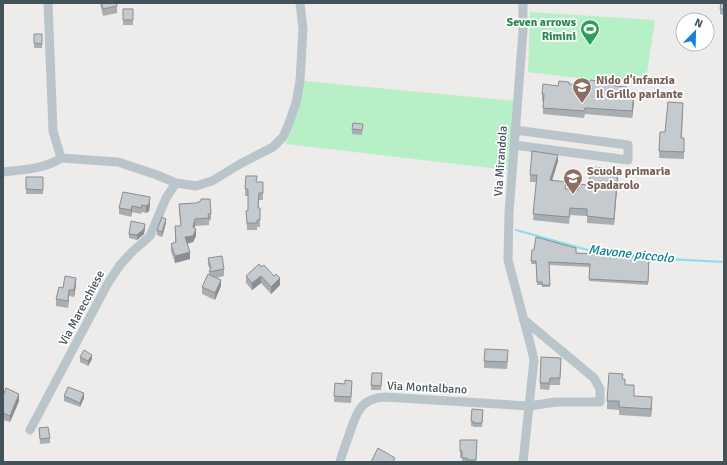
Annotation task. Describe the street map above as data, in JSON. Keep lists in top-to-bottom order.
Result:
{
  "streets": {
    "street": ["Via Mirandola", "Via Marecchiese", "Via Montalbano"]
  },
  "crossings": [
    ["Via Mirandola", "Via Montalbano"]
  ],
  "water": ["Mavone piccolo"],
  "places": {
    "sports": ["Seven arrows Rimini"],
    "school or university": ["Nido d'infanzia Il Grillo parlante", "Scuola primaria Spadarolo"]
  },
  "north": "top right"
}
